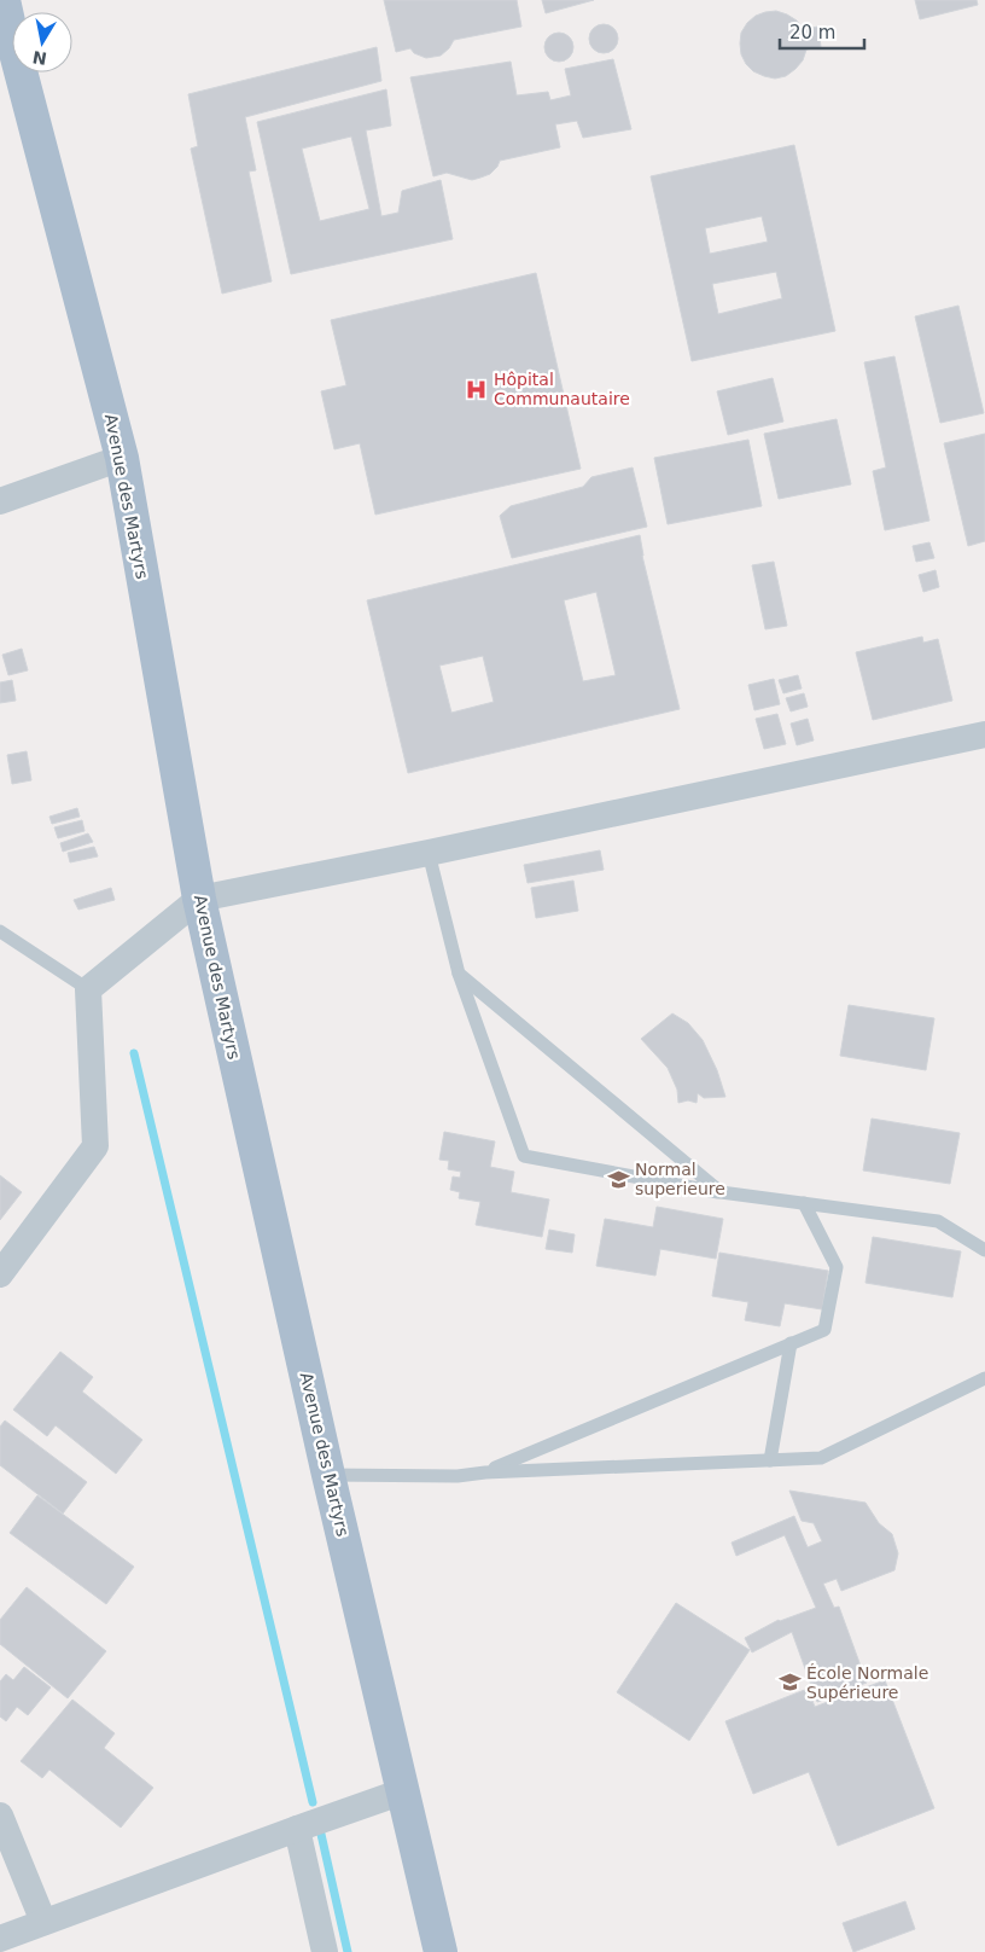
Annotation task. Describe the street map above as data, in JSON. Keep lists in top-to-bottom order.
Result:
{
  "streets": {
    "main road": ["Avenue des Martyrs"]
  },
  "places": {
    "hospital": ["Hôpital Communautaire"],
    "school or university": ["Normal superieure", "École Normale Supérieure"]
  },
  "scale_bar": "20 m",
  "north": "bottom"
}
